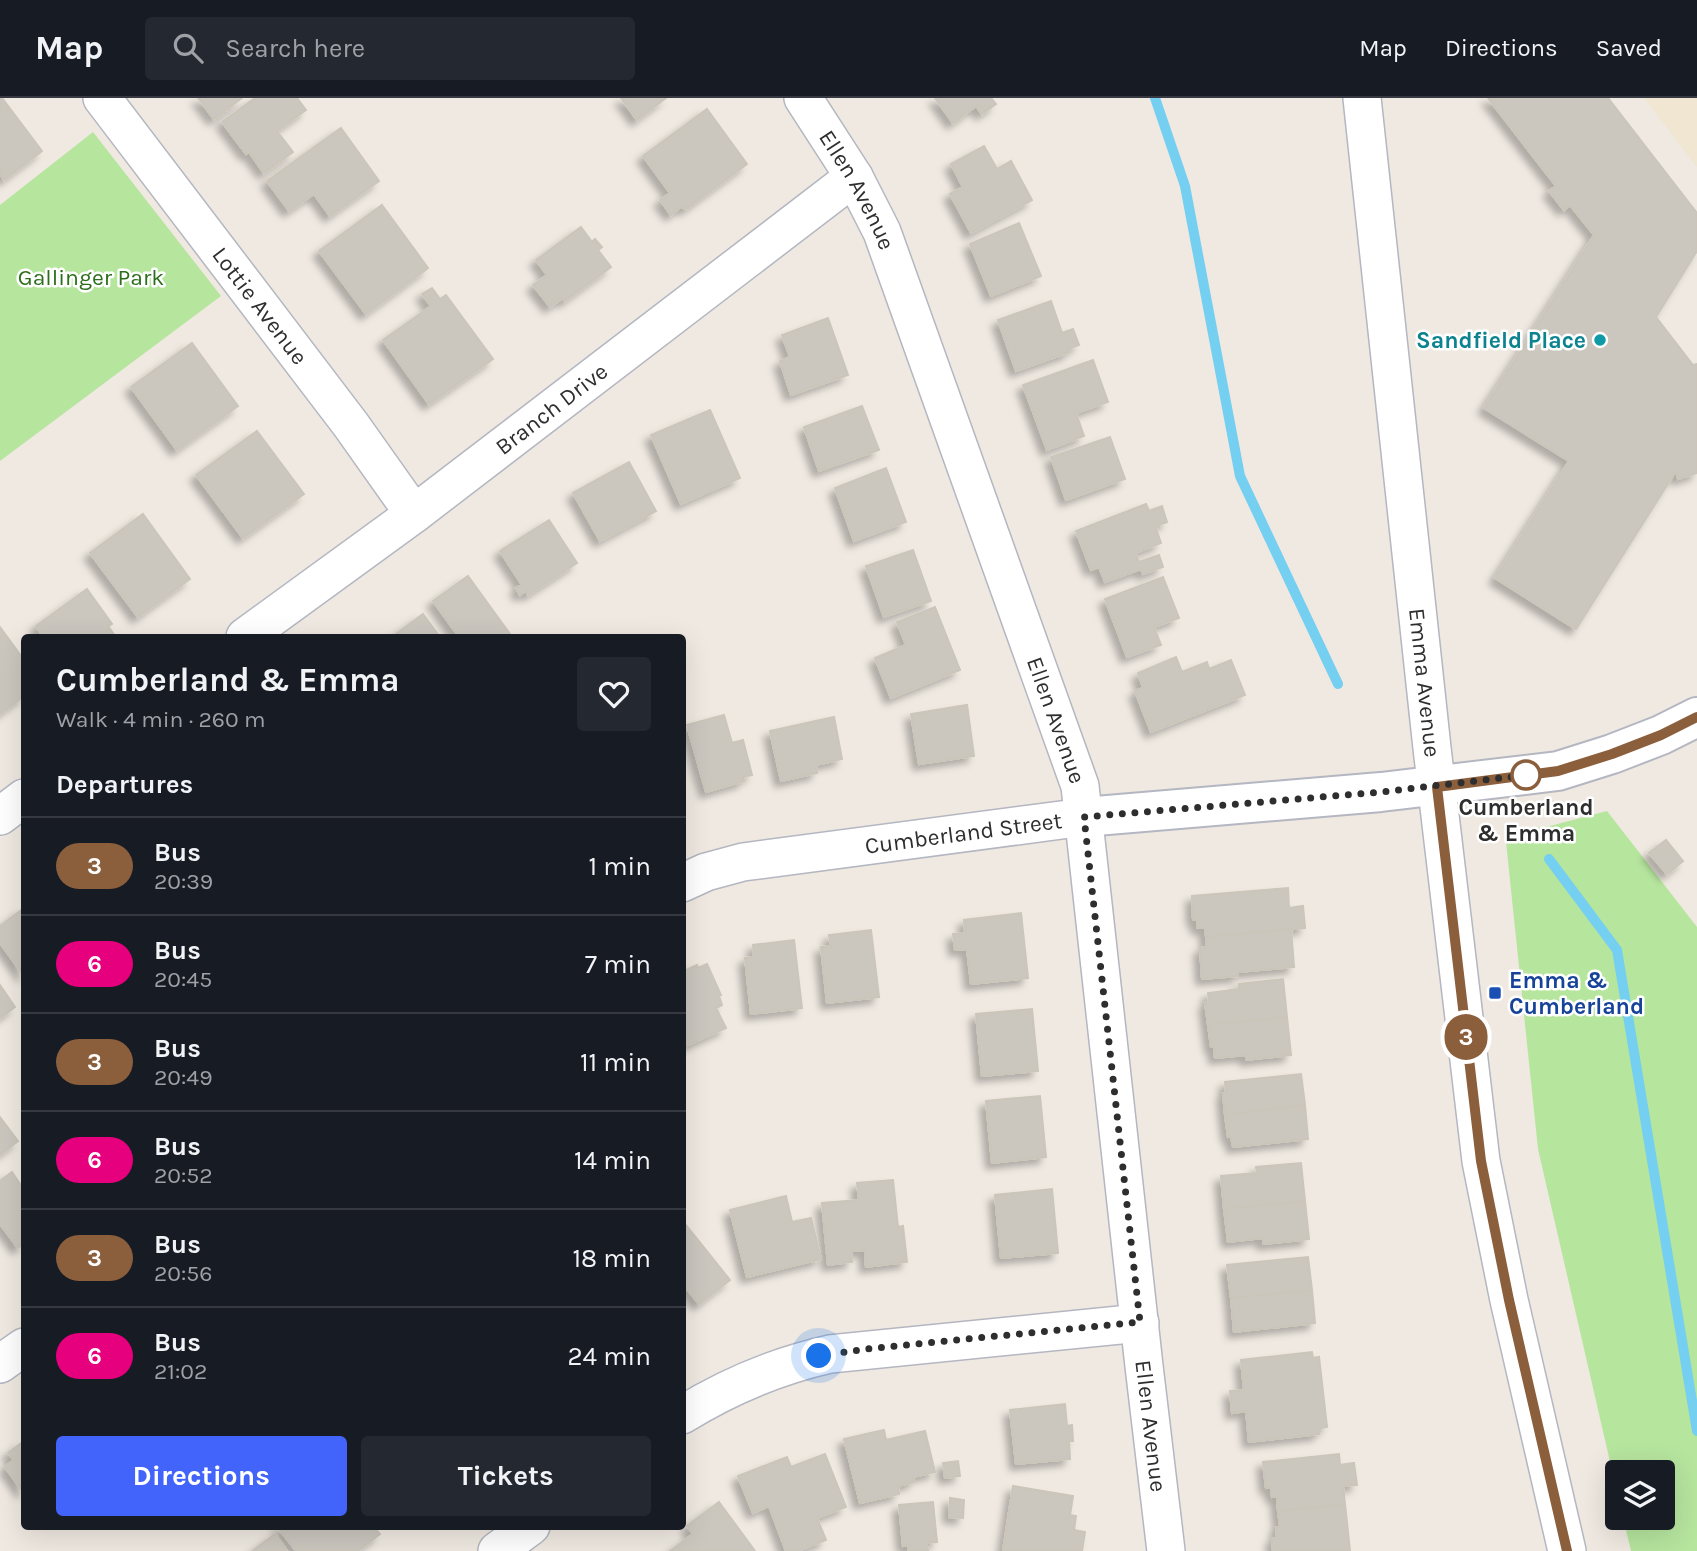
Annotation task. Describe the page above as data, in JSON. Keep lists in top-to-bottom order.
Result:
{
  "streets": {
    "street": [
      "Ellen Avenue",
      "Lottie Avenue",
      "Branch Drive",
      "Emma Avenue",
      "Cumberland Street"
    ]
  },
  "crossings": [
    ["Ellen Avenue", "Branch Drive"],
    ["Ellen Avenue", "Cumberland Street"],
    ["Lottie Avenue", "Branch Drive"],
    ["Emma Avenue", "Cumberland Street"]
  ],
  "parks": ["Gallinger Park"],
  "places": {
    "other": ["Sandfield Place", "Cumberland & Emma"],
    "transit": ["Emma & Cumberland"]
  },
  "lines": ["bus line 3"],
  "page": {
    "header": "Map",
    "search": "Search here",
    "nav": ["Map", "Directions", "Saved"],
    "on_map": "3",
    "heading": [
      ["Cumberland & Emma", "Walk · 4 min · 260 m"],
      "Departures"
    ],
    "list": [
      {
        "mark": "3",
        "name": "Bus",
        "note": "20:39",
        "value": "1 min"
      },
      {
        "mark": "6",
        "name": "Bus",
        "note": "20:45",
        "value": "7 min"
      },
      {
        "mark": "3",
        "name": "Bus",
        "note": "20:49",
        "value": "11 min"
      },
      {
        "mark": "6",
        "name": "Bus",
        "note": "20:52",
        "value": "14 min"
      },
      {
        "mark": "3",
        "name": "Bus",
        "note": "20:56",
        "value": "18 min"
      },
      {
        "mark": "6",
        "name": "Bus",
        "note": "21:02",
        "value": "24 min"
      }
    ],
    "buttons": ["Directions", "Tickets"]
  }
}
